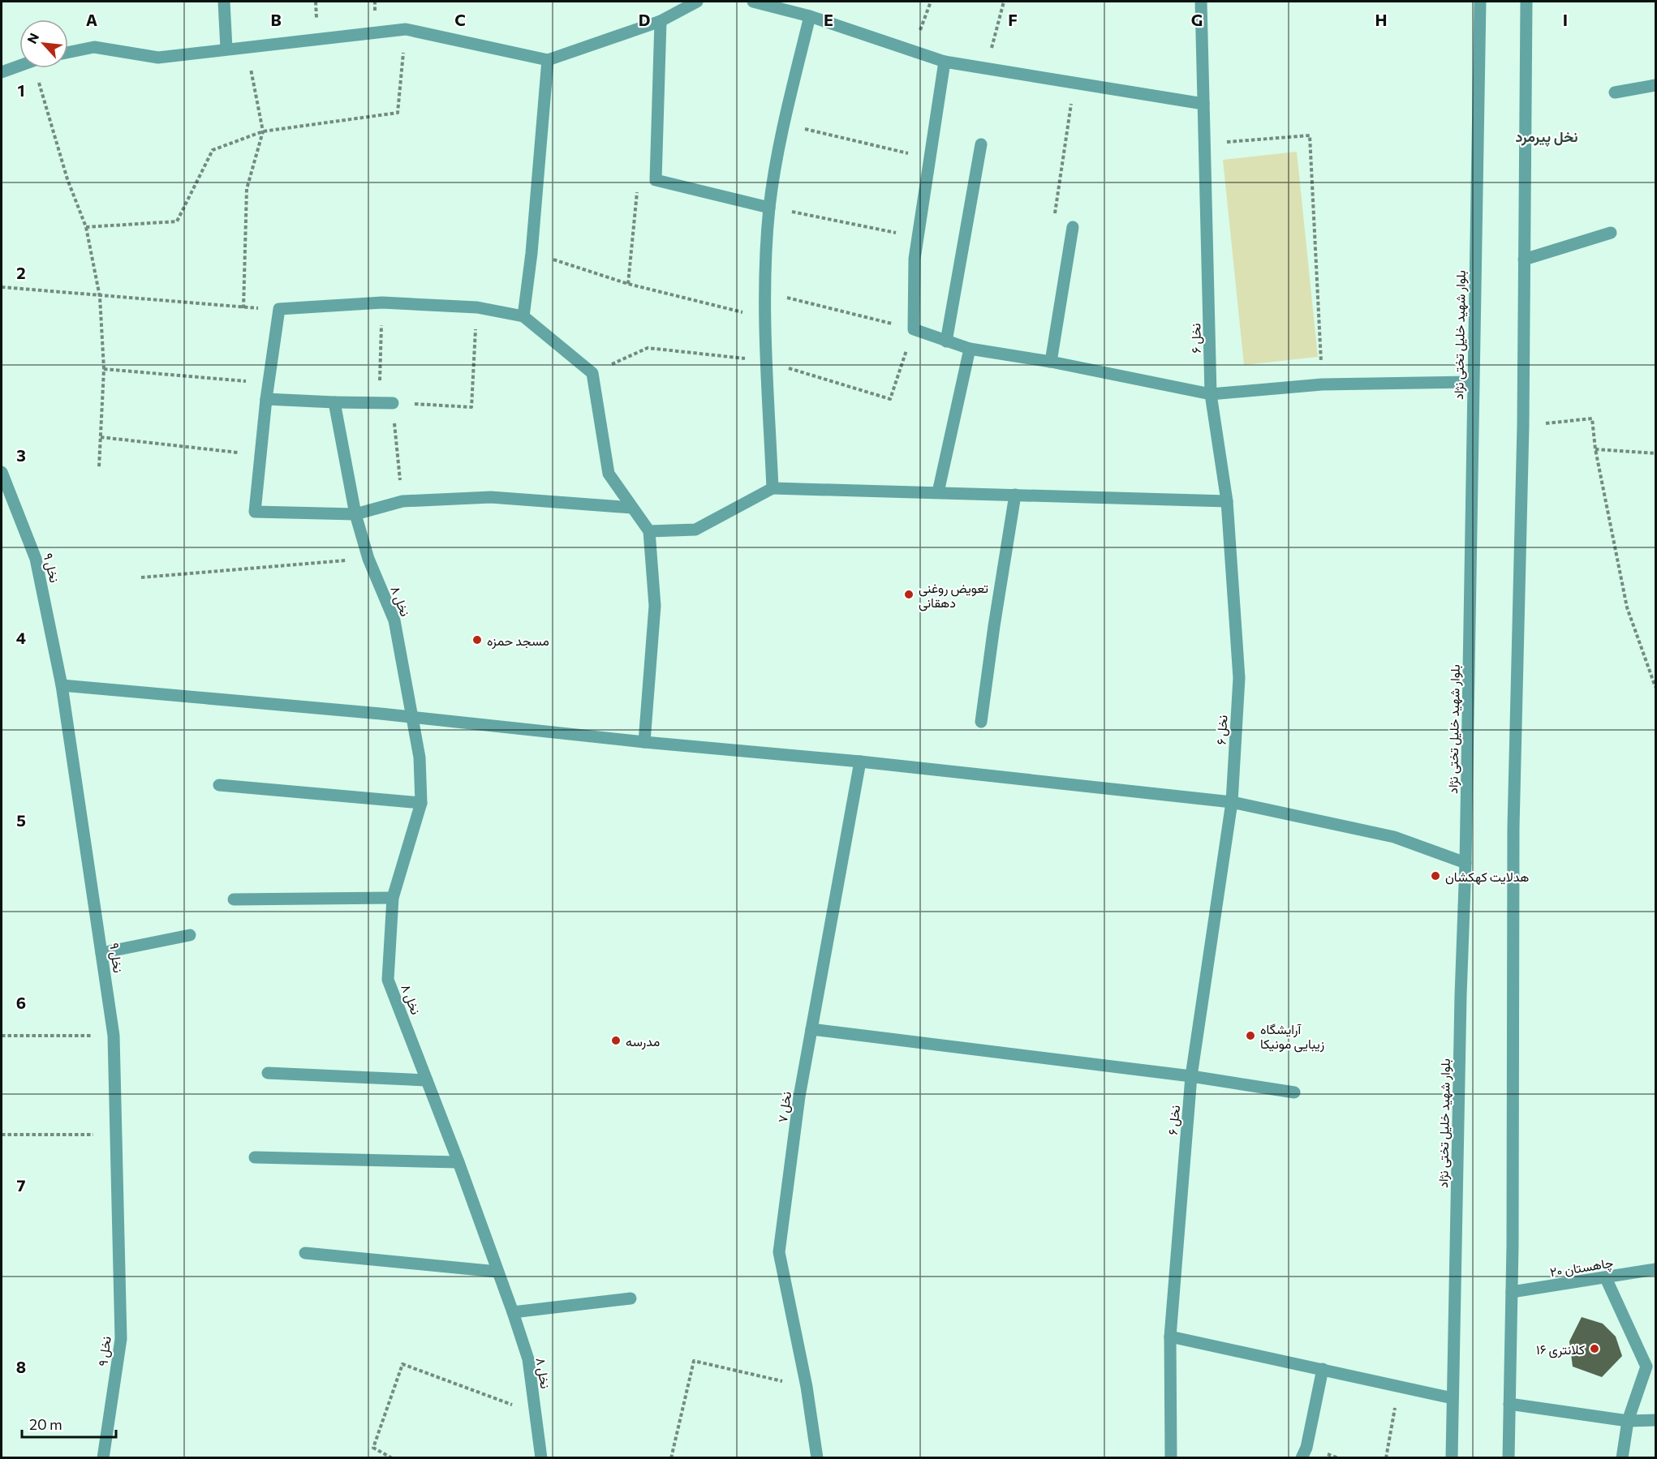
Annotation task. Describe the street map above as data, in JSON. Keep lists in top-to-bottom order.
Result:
{
  "streets": {
    "street": [
      "بلوار شهید خلیل تختی نژاد",
      "نخل ۶",
      "نخل ۹",
      "نخل ۸",
      "نخل ۷",
      "چاهستان ۲۰"
    ]
  },
  "districts": ["نخل پیرمرد"],
  "places": [
    "تعویض روغنی دهقانی",
    "مسجد حمزه",
    "هدلایت کهکشان",
    "آرایشگاه زیبایی مونیکا",
    "مدرسه",
    "کلانتری ۱۶"
  ],
  "scale_bar": "20 m",
  "north": "top left",
  "grid": {
    "columns": [
      "A",
      "B",
      "C",
      "D",
      "E",
      "F",
      "G",
      "H",
      "I"
    ],
    "rows": [
      "1",
      "2",
      "3",
      "4",
      "5",
      "6",
      "7",
      "8"
    ]
  }
}
